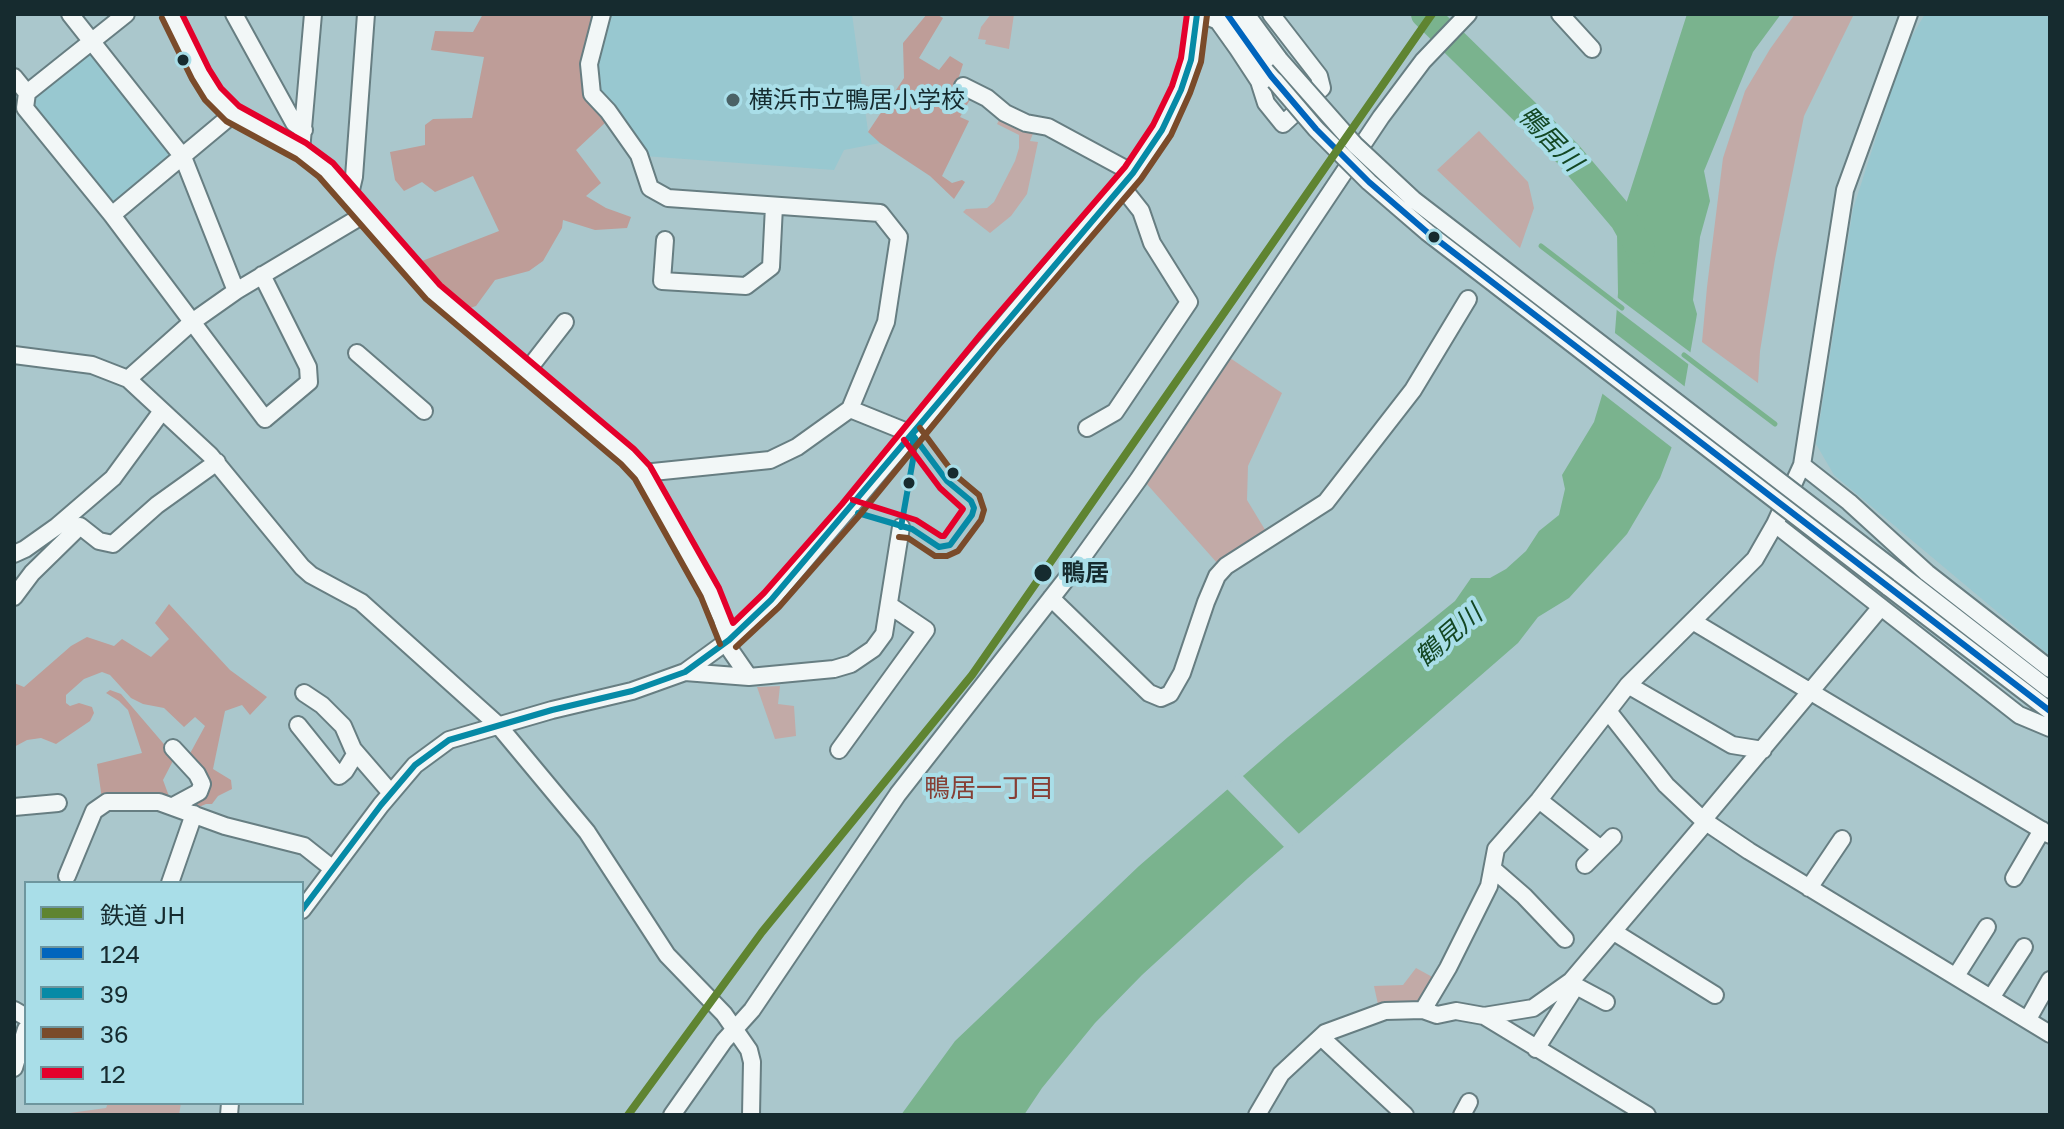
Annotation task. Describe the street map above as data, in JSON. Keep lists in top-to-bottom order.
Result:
{
  "districts": ["鴨居一丁目"],
  "water": ["鴨居川", "鶴見川"],
  "places": ["横浜市立鴨居小学校", "鴨居"],
  "lines": [
    "rail line JH",
    "transit line 124",
    "transit line 39",
    "transit line 12",
    "transit line 36"
  ],
  "legend": [
    "鉄道 JH",
    "124",
    "39",
    "36",
    "12"
  ]
}
